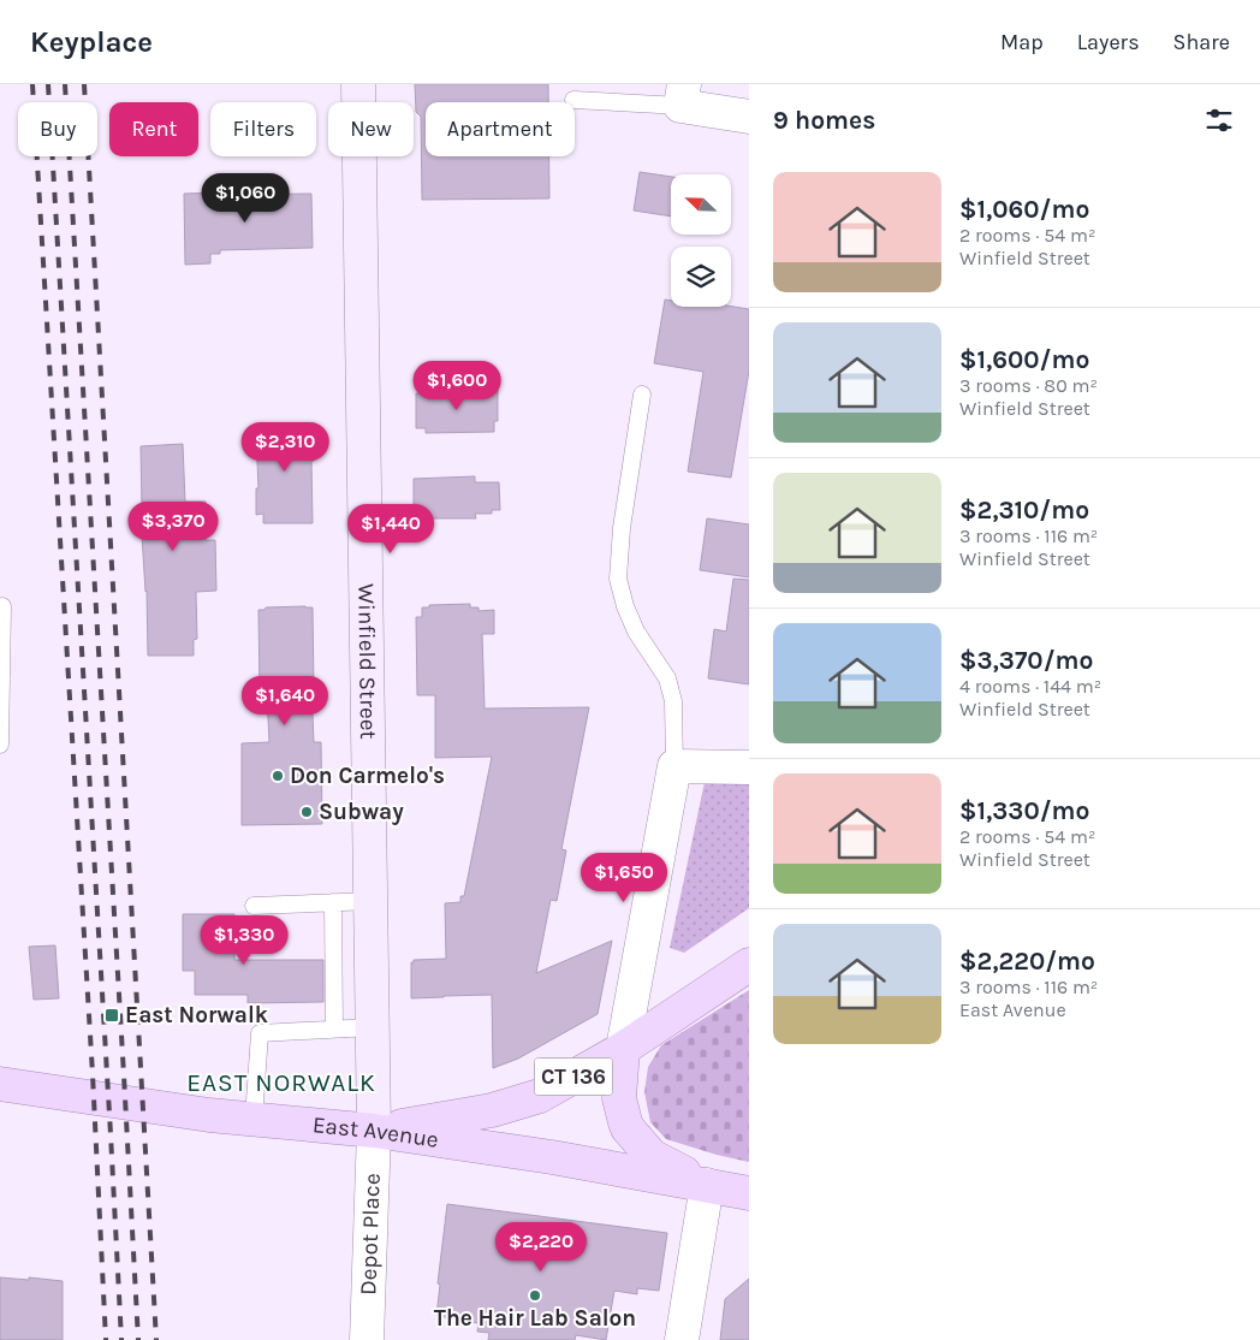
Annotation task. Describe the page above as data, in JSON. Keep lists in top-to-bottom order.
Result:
{
  "streets": {
    "main road": ["Winfield Street", "CT 136", "East Avenue"],
    "street": ["Depot Place"]
  },
  "crossings": [
    ["Winfield Street", "CT 136"],
    ["Winfield Street", "East Avenue"],
    ["Winfield Street", "Depot Place"],
    ["CT 136", "East Avenue"],
    ["CT 136", "Depot Place"],
    ["East Avenue", "Depot Place"]
  ],
  "districts": ["EAST NORWALK"],
  "places": {
    "other": ["Don Carmelo's", "Subway", "The Hair Lab Salon"],
    "transit": ["East Norwalk"]
  },
  "north": "top left",
  "page": {
    "header": "Keyplace",
    "nav": ["Map", "Layers", "Share"],
    "heading": "9 homes",
    "chip": [
      "Buy",
      "Rent",
      "Filters",
      "New",
      "Apartment"
    ],
    "list": [
      {
        "name": "$1,060/mo",
        "note": "2 rooms · 54 m² · Winfield Street"
      },
      {
        "name": "$1,600/mo",
        "note": "3 rooms · 80 m² · Winfield Street"
      },
      {
        "name": "$2,310/mo",
        "note": "3 rooms · 116 m² · Winfield Street"
      },
      {
        "name": "$3,370/mo",
        "note": "4 rooms · 144 m² · Winfield Street"
      },
      {
        "name": "$1,330/mo",
        "note": "2 rooms · 54 m² · Winfield Street"
      },
      {
        "name": "$2,220/mo",
        "note": "3 rooms · 116 m² · East Avenue"
      }
    ],
    "price": [
      "$1,060",
      "$1,600",
      "$2,310",
      "$3,370",
      "$1,440",
      "$1,640",
      "$1,650",
      "$1,330",
      "$2,220"
    ]
  }
}
